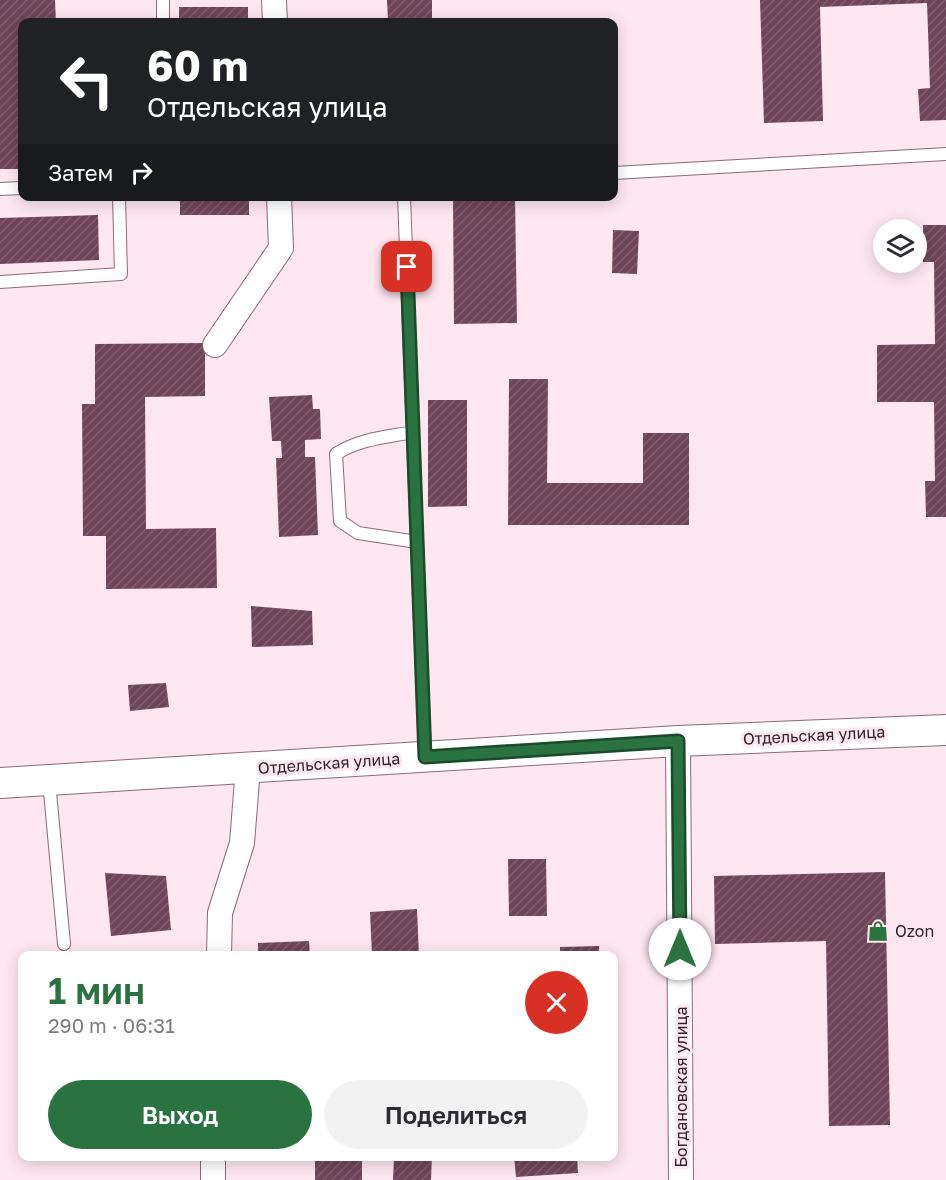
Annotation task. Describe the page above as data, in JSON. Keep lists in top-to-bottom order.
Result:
{
  "streets": {
    "street": ["Отдельская улица", "Богдановская улица"]
  },
  "crossings": [
    ["Отдельская улица", "Богдановская улица"]
  ],
  "places": {
    "shop": ["Ozon"]
  },
  "page": {
    "turn": ["60 m", "Отдельская улица"],
    "then": "Затем",
    "heading": ["1 мин", "290 m · 06:31"],
    "buttons": ["Выход", "Поделиться"]
  }
}
